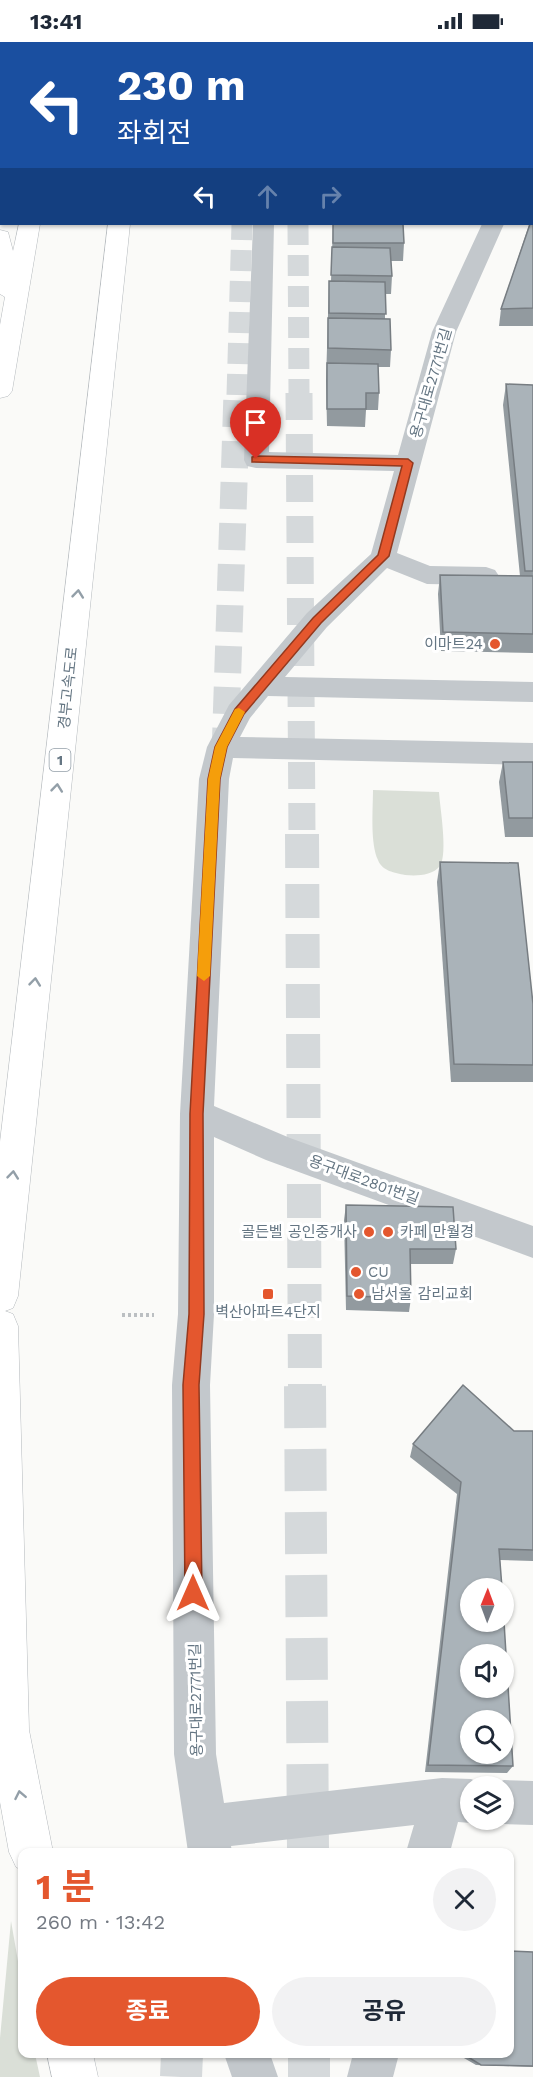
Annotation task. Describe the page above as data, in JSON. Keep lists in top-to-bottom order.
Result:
{
  "streets": {
    "highway": ["경부고속도로", "1"],
    "street": ["용구대로2771번길", "용구대로2801번길"]
  },
  "crossings": [
    ["용구대로2771번길", "용구대로2801번길"]
  ],
  "one_way": ["경부고속도로"],
  "places": {
    "other": [
      "이마트24",
      "골든벨 공인중개사",
      "카페 만월경",
      "CU",
      "남서울 감리교회"
    ],
    "transit": ["벽산아파트4단지"]
  },
  "north": "top",
  "page": {
    "status": "13:41",
    "turn": ["230 m", "좌회전"],
    "heading": ["1 분", "260 m · 13:42"],
    "buttons": ["종료", "공유"]
  }
}
